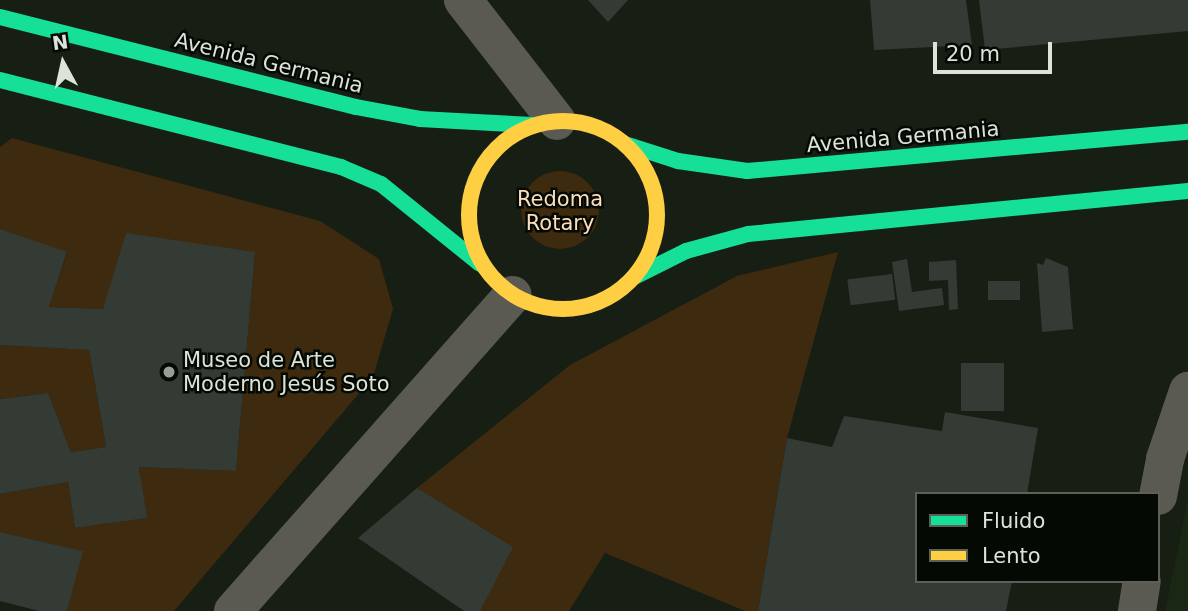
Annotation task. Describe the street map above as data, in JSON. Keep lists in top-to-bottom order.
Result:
{
  "streets": {
    "street": ["Avenida Germania"]
  },
  "parks": ["Redoma Rotary"],
  "places": ["Museo de Arte Moderno Jesús Soto"],
  "legend": ["Fluido", "Lento"],
  "scale_bar": "20 m",
  "north": "top"
}
